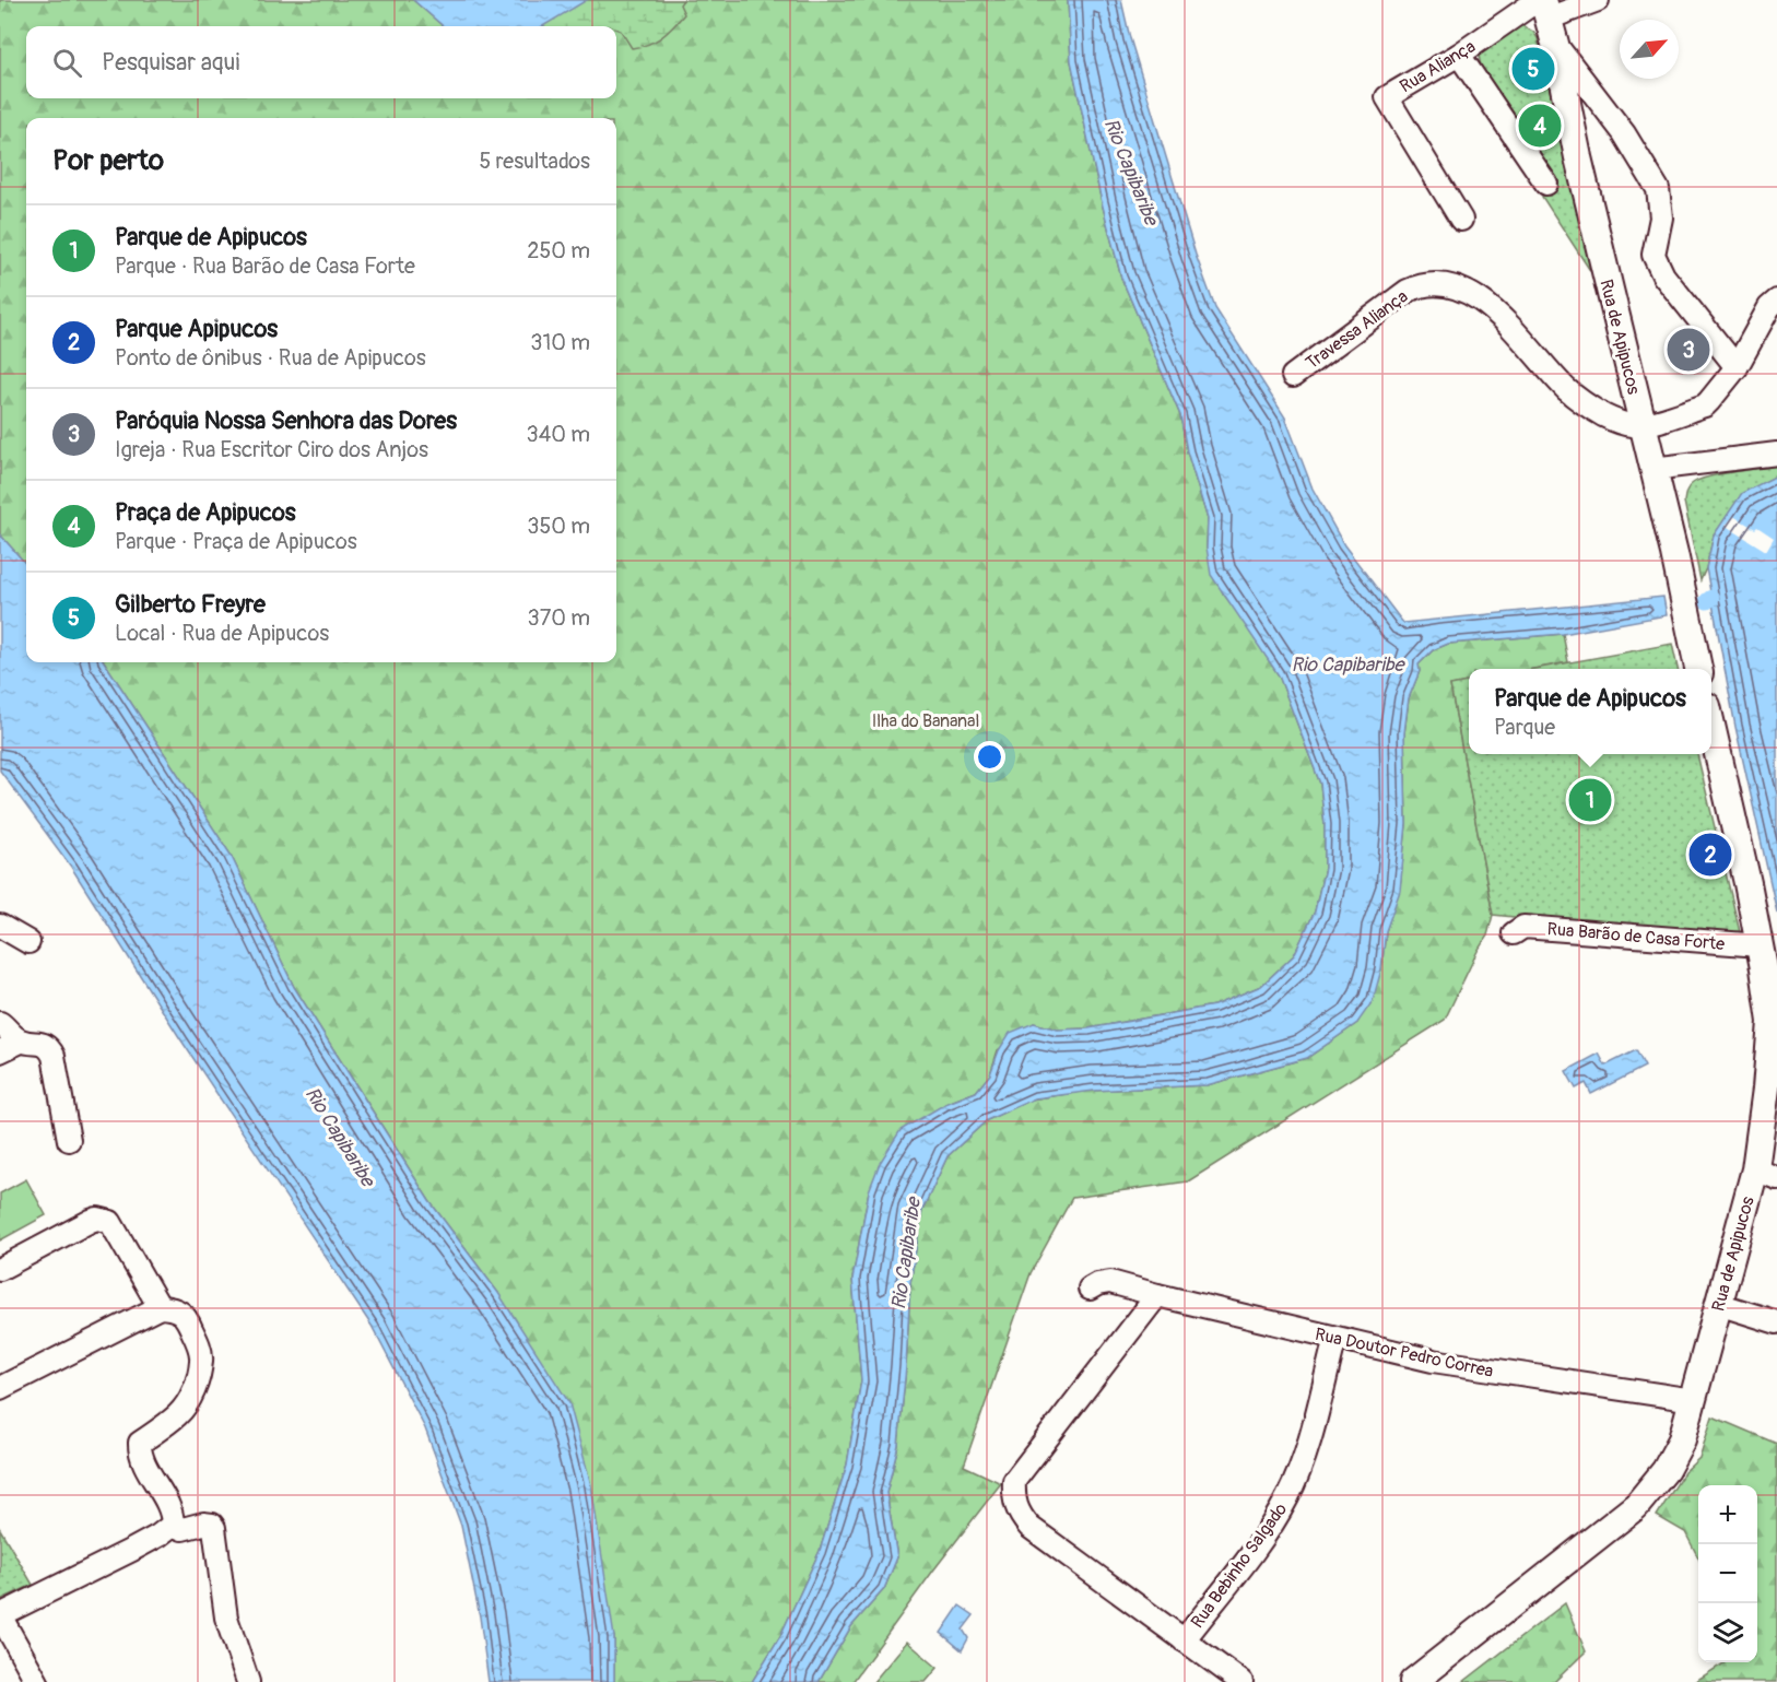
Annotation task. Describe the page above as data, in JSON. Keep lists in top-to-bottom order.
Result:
{
  "streets": {
    "main road": ["Rua de Apipucos"],
    "street": [
      "Rua Aliança",
      "Travessa Aliança",
      "Rua Barão de Casa Forte",
      "Rua Doutor Pedro Correa",
      "Rua Bebinho Salgado"
    ]
  },
  "crossings": [
    ["Rua Aliança", "Rua de Apipucos"],
    ["Travessa Aliança", "Rua de Apipucos"],
    ["Rua de Apipucos", "Rua Barão de Casa Forte"],
    ["Rua de Apipucos", "Rua Doutor Pedro Correa"],
    ["Rua Doutor Pedro Correa", "Rua Bebinho Salgado"]
  ],
  "water": ["Rio Capibaribe"],
  "parks": ["Ilha do Bananal"],
  "north": "top right",
  "page": {
    "search": "Pesquisar aqui",
    "pins": [
      "5",
      "4",
      "3",
      "1",
      "2"
    ],
    "heading": ["Por perto", "5 resultados"],
    "list": [
      {
        "mark": "1",
        "name": "Parque de Apipucos",
        "note": "Parque · Rua Barão de Casa Forte",
        "value": "250 m"
      },
      {
        "mark": "2",
        "name": "Parque Apipucos",
        "note": "Ponto de ônibus · Rua de Apipucos",
        "value": "310 m"
      },
      {
        "mark": "3",
        "name": "Paróquia Nossa Senhora das Dores",
        "note": "Igreja · Rua Escritor Ciro dos Anjos",
        "value": "340 m"
      },
      {
        "mark": "4",
        "name": "Praça de Apipucos",
        "note": "Parque · Praça de Apipucos",
        "value": "350 m"
      },
      {
        "mark": "5",
        "name": "Gilberto Freyre",
        "note": "Local · Rua de Apipucos",
        "value": "370 m"
      }
    ],
    "popup": ["Parque de Apipucos", "Parque"],
    "map_buttons": ["+", "−"]
  }
}
